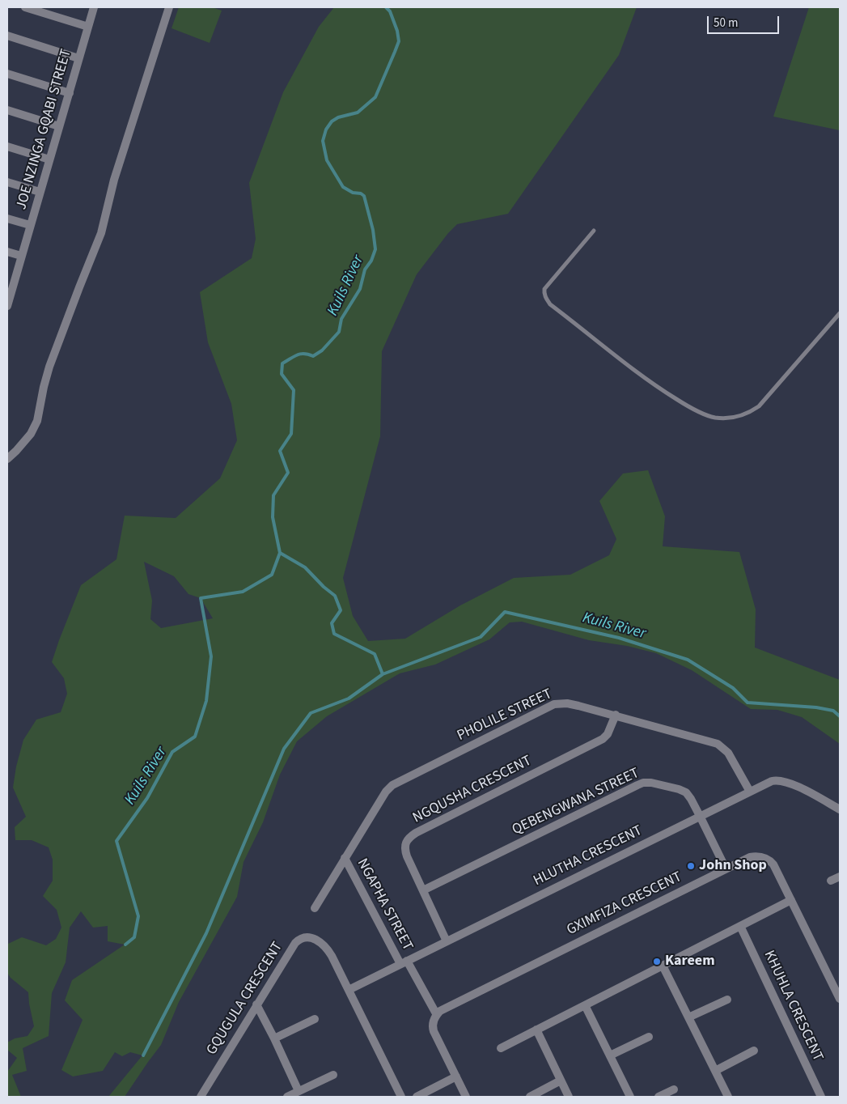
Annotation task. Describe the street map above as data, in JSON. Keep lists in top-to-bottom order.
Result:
{
  "streets": {
    "street": [
      "JOE NZINGA GQABI STREET",
      "PHOLILE STREET",
      "NGQUSHA CRESCENT",
      "QEBENGWANA STREET",
      "HLUTHA CRESCENT",
      "GXIMFIZA CRESCENT",
      "NGAPHA STREET",
      "GQUGULA CRESCENT",
      "KHUHLA CRESCENT"
    ]
  },
  "crossings": [
    ["PHOLILE STREET", "NGQUSHA CRESCENT"],
    ["PHOLILE STREET", "HLUTHA CRESCENT"],
    ["PHOLILE STREET", "NGAPHA STREET"],
    ["NGQUSHA CRESCENT", "QEBENGWANA STREET"],
    ["NGQUSHA CRESCENT", "HLUTHA CRESCENT"],
    ["QEBENGWANA STREET", "HLUTHA CRESCENT"],
    ["QEBENGWANA STREET", "GXIMFIZA CRESCENT"],
    ["HLUTHA CRESCENT", "NGAPHA STREET"],
    ["HLUTHA CRESCENT", "GQUGULA CRESCENT"],
    ["GXIMFIZA CRESCENT", "NGAPHA STREET"]
  ],
  "water": ["Kuils River"],
  "places": ["John Shop", "Kareem"],
  "scale_bar": "50 m"
}
